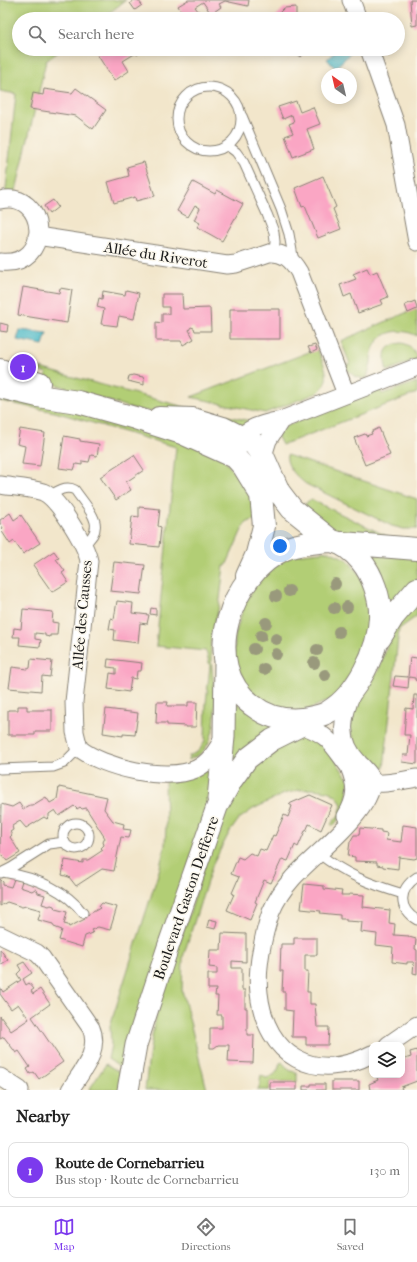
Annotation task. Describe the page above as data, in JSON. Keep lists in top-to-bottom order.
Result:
{
  "streets": {
    "street": ["Allée du Riverot", "Allée des Causses", "Boulevard Gaston Defferre"]
  },
  "north": "top left",
  "page": {
    "search": "Search here",
    "pins": "1",
    "heading": "Nearby",
    "list": [
      {
        "mark": "1",
        "name": "Route de Cornebarrieu",
        "note": "Bus stop · Route de Cornebarrieu",
        "value": "130 m"
      }
    ],
    "nav": ["Map", "Directions", "Saved"]
  }
}
